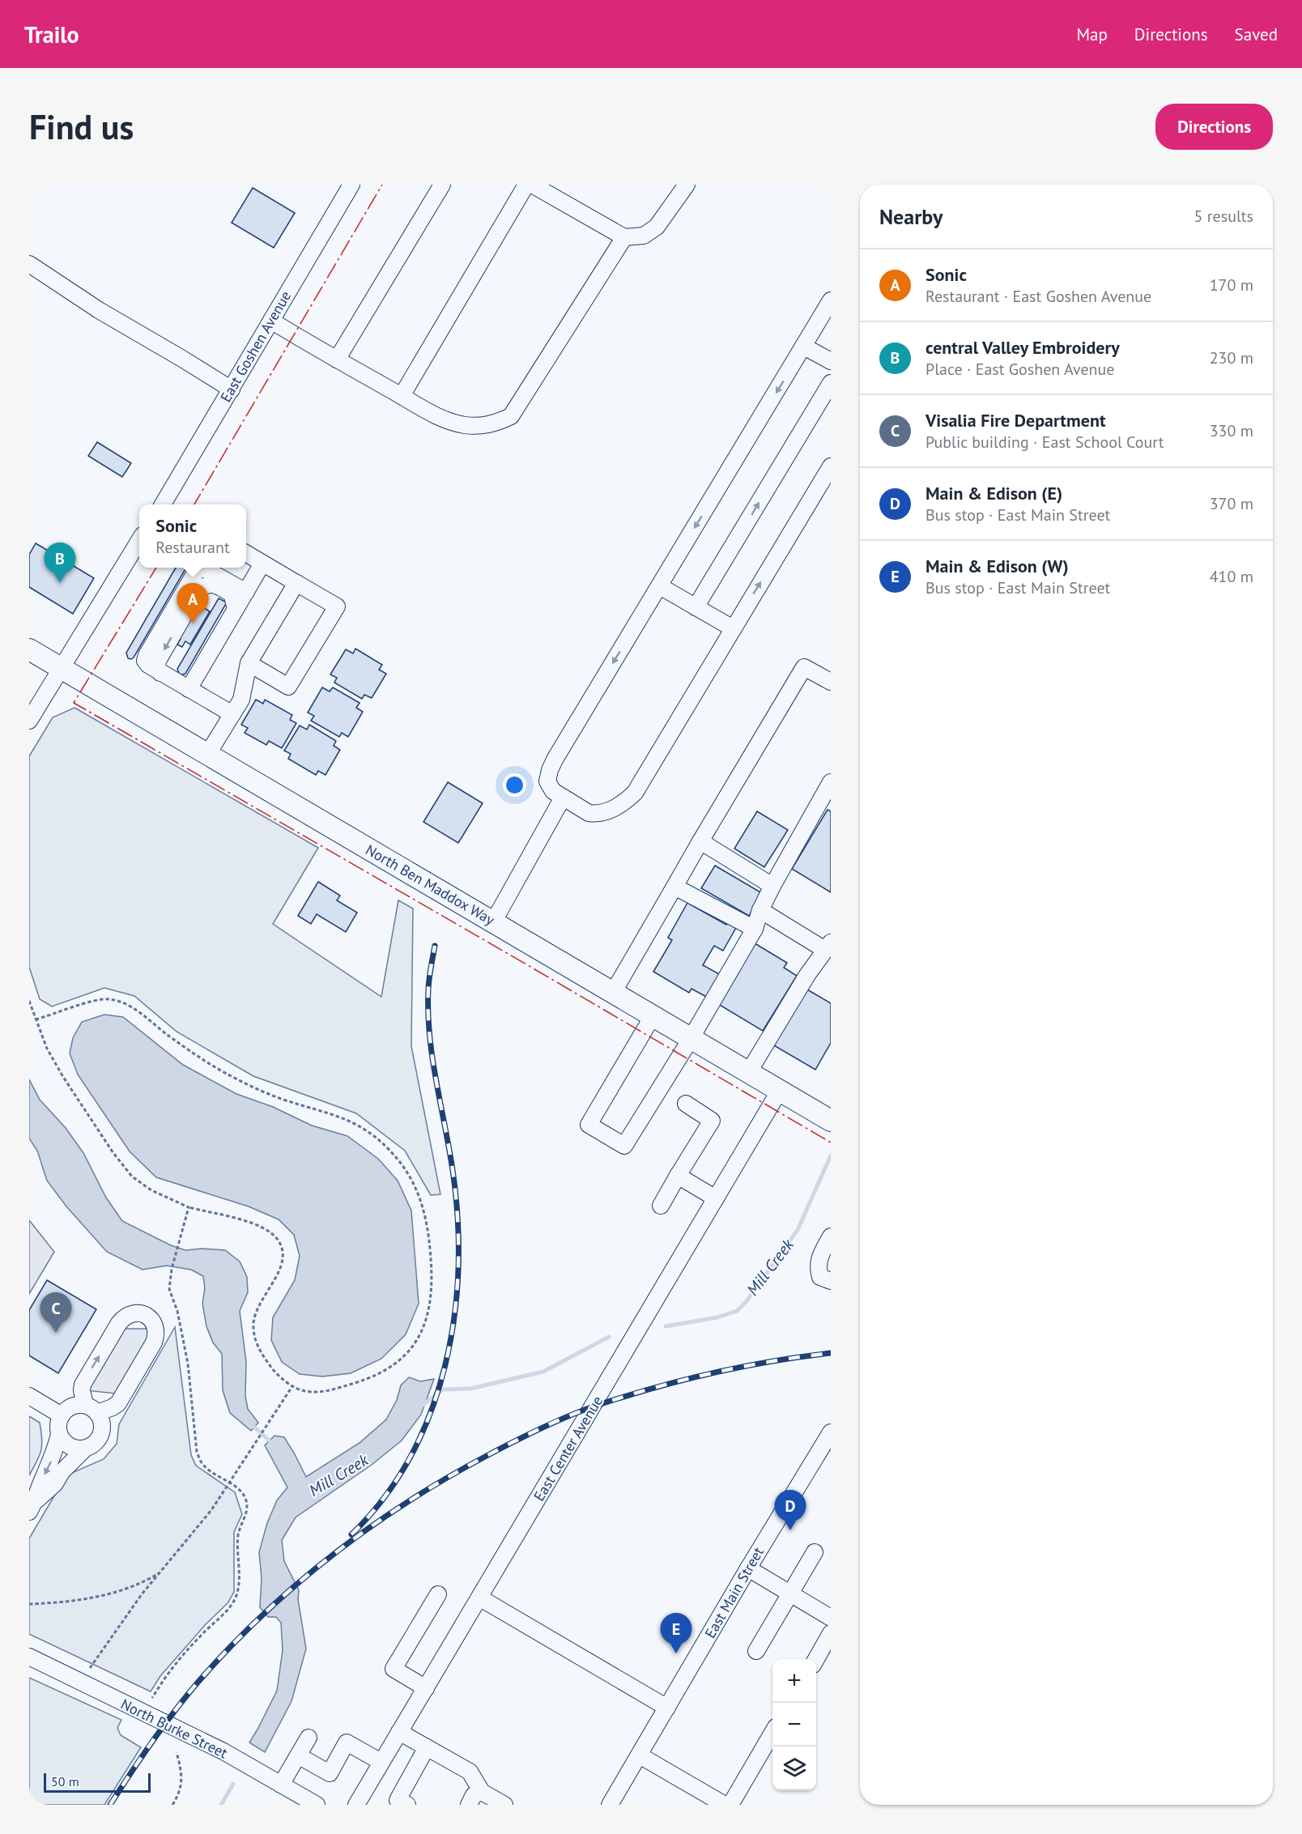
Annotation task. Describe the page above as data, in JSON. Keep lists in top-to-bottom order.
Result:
{
  "streets": {
    "main road": ["North Ben Maddox Way"],
    "street": [
      "East Goshen Avenue",
      "East Center Avenue",
      "East Main Street",
      "North Burke Street"
    ]
  },
  "crossings": [
    ["North Ben Maddox Way", "East Center Avenue"]
  ],
  "water": ["Mill Creek"],
  "scale_bar": "50 m",
  "page": {
    "header": "Trailo",
    "nav": ["Map", "Directions", "Saved"],
    "buttons": "Directions",
    "title": "Find us",
    "heading": ["Nearby", "5 results"],
    "list": [
      {
        "mark": "A",
        "name": "Sonic",
        "note": "Restaurant · East Goshen Avenue",
        "value": "170 m"
      },
      {
        "mark": "B",
        "name": "central Valley Embroidery",
        "note": "Place · East Goshen Avenue",
        "value": "230 m"
      },
      {
        "mark": "C",
        "name": "Visalia Fire Department",
        "note": "Public building · East School Court",
        "value": "330 m"
      },
      {
        "mark": "D",
        "name": "Main & Edison (E)",
        "note": "Bus stop · East Main Street",
        "value": "370 m"
      },
      {
        "mark": "E",
        "name": "Main & Edison (W)",
        "note": "Bus stop · East Main Street",
        "value": "410 m"
      }
    ],
    "popup": ["Sonic", "Restaurant"],
    "pins": [
      "B",
      "A",
      "C",
      "D",
      "E"
    ],
    "map_buttons": ["+", "−"],
    "scale": "50 m"
  }
}
